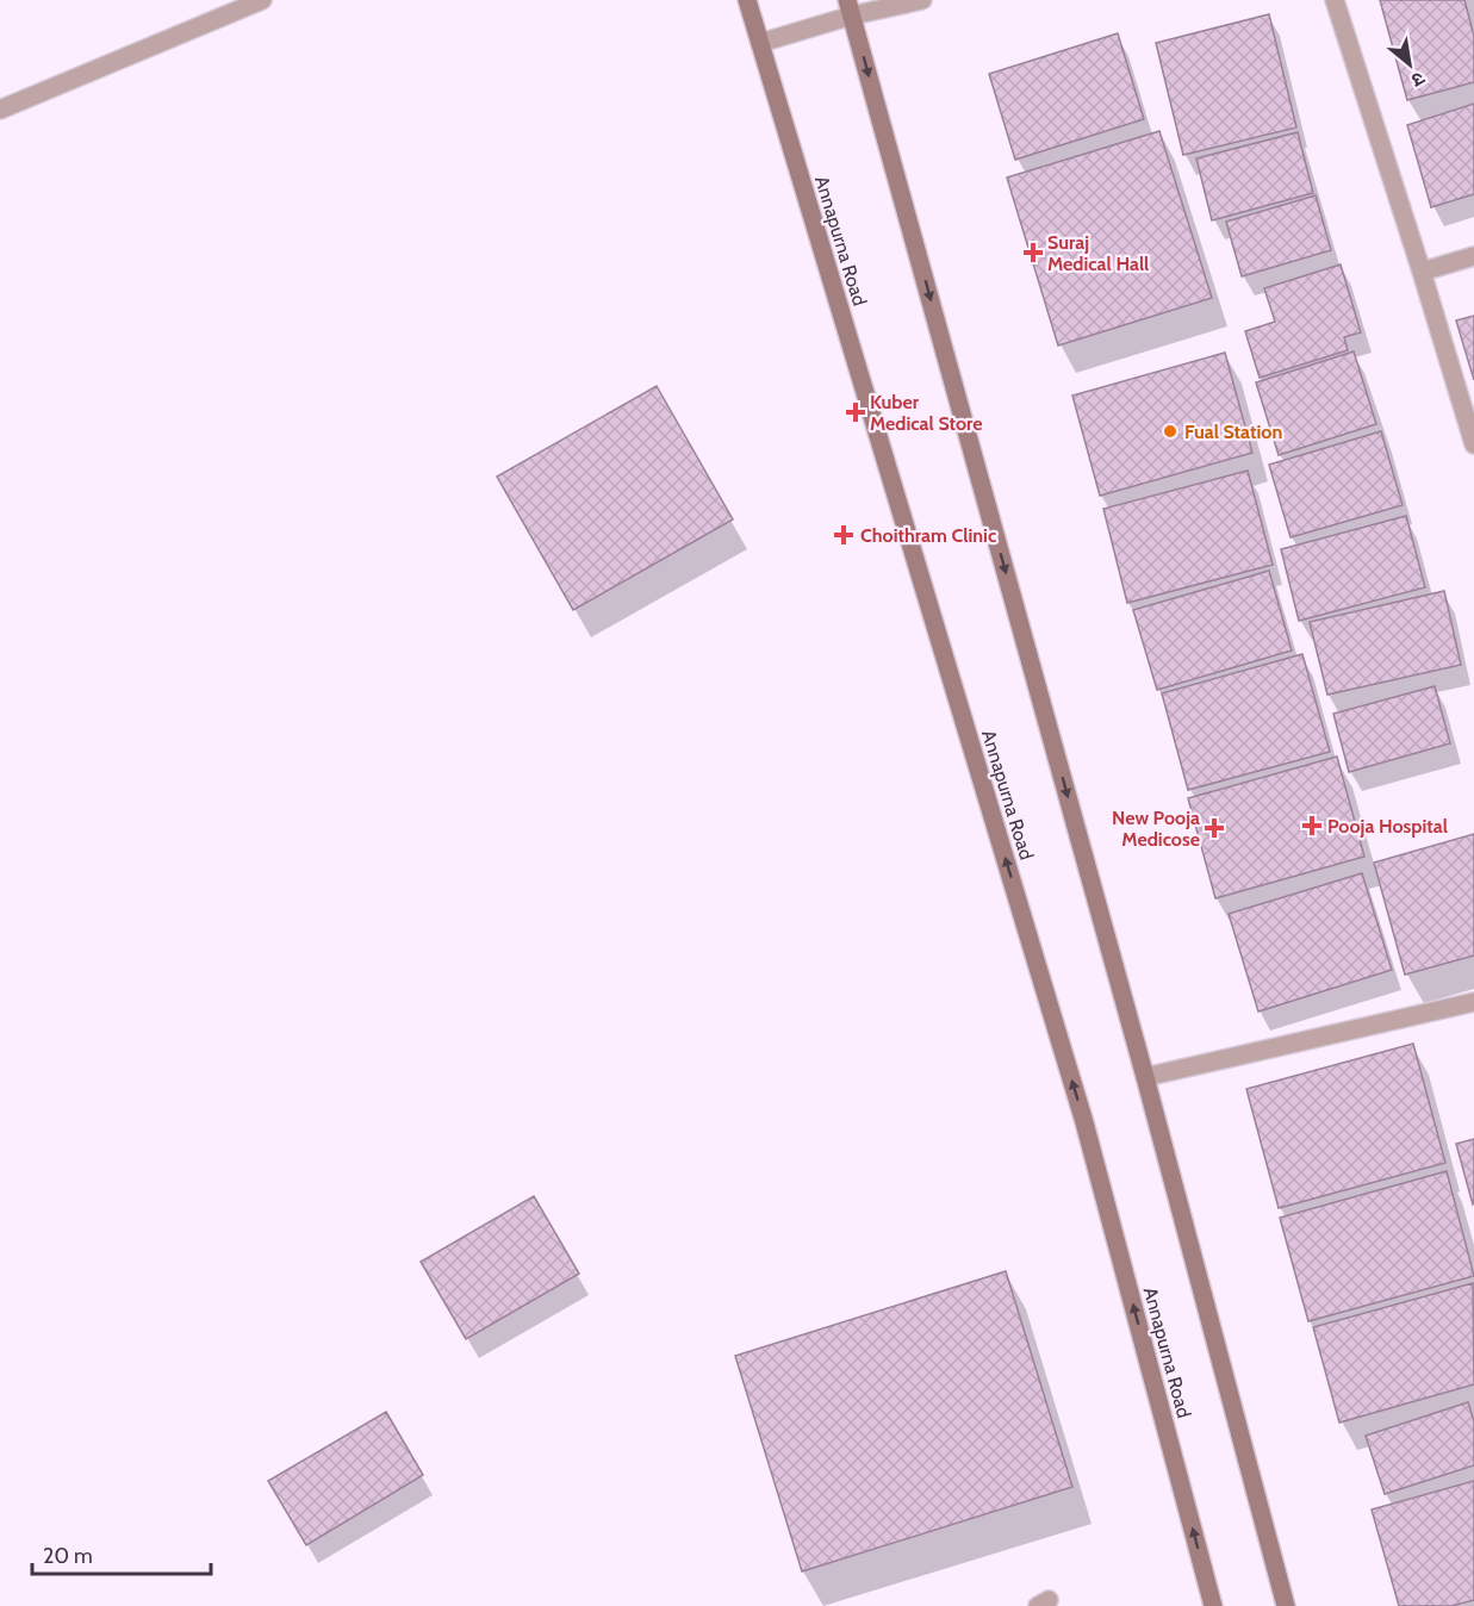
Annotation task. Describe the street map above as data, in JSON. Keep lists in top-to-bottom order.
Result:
{
  "streets": {
    "main road": ["Annapurna Road"]
  },
  "places": {
    "health": [
      "Suraj Medical Hall",
      "Kuber Medical Store",
      "Choithram Clinic",
      "Pooja Hospital",
      "New Pooja Medicose"
    ],
    "other": ["Fual Station"]
  },
  "scale_bar": "20 m",
  "north": "bottom right"
}
